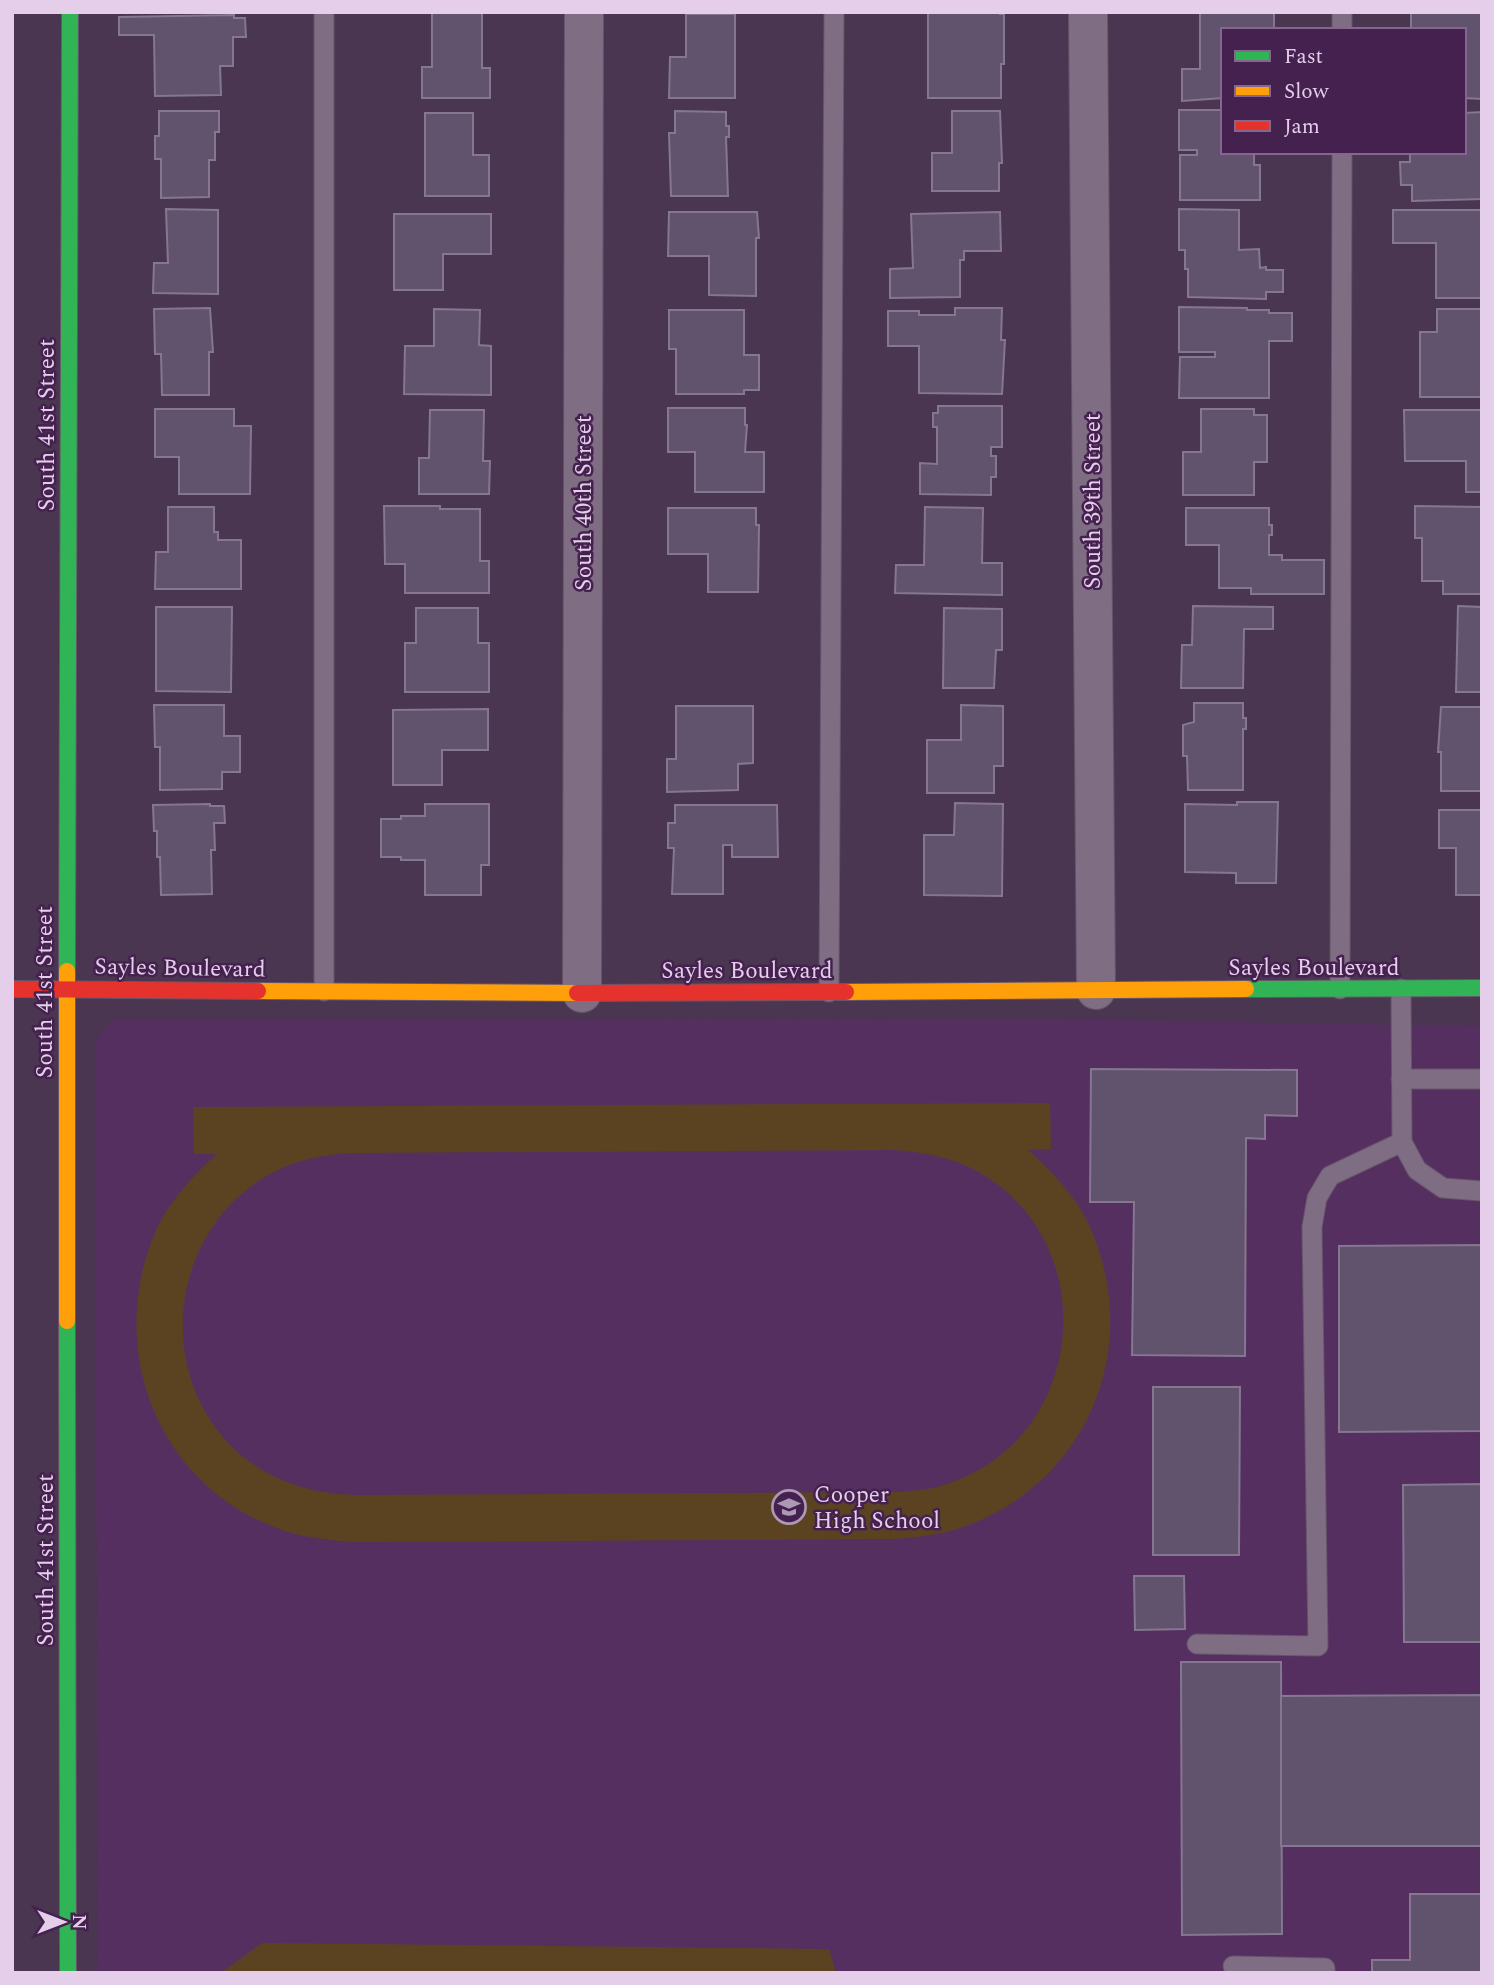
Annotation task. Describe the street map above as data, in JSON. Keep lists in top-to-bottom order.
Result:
{
  "streets": {
    "street": [
      "South 41st Street",
      "South 39th Street",
      "South 40th Street",
      "Sayles Boulevard"
    ]
  },
  "crossings": [
    ["South 41st Street", "Sayles Boulevard"],
    ["South 39th Street", "Sayles Boulevard"],
    ["South 40th Street", "Sayles Boulevard"]
  ],
  "places": {
    "school or university": ["Cooper High School"]
  },
  "legend": ["Fast", "Slow", "Jam"],
  "north": "right"
}
